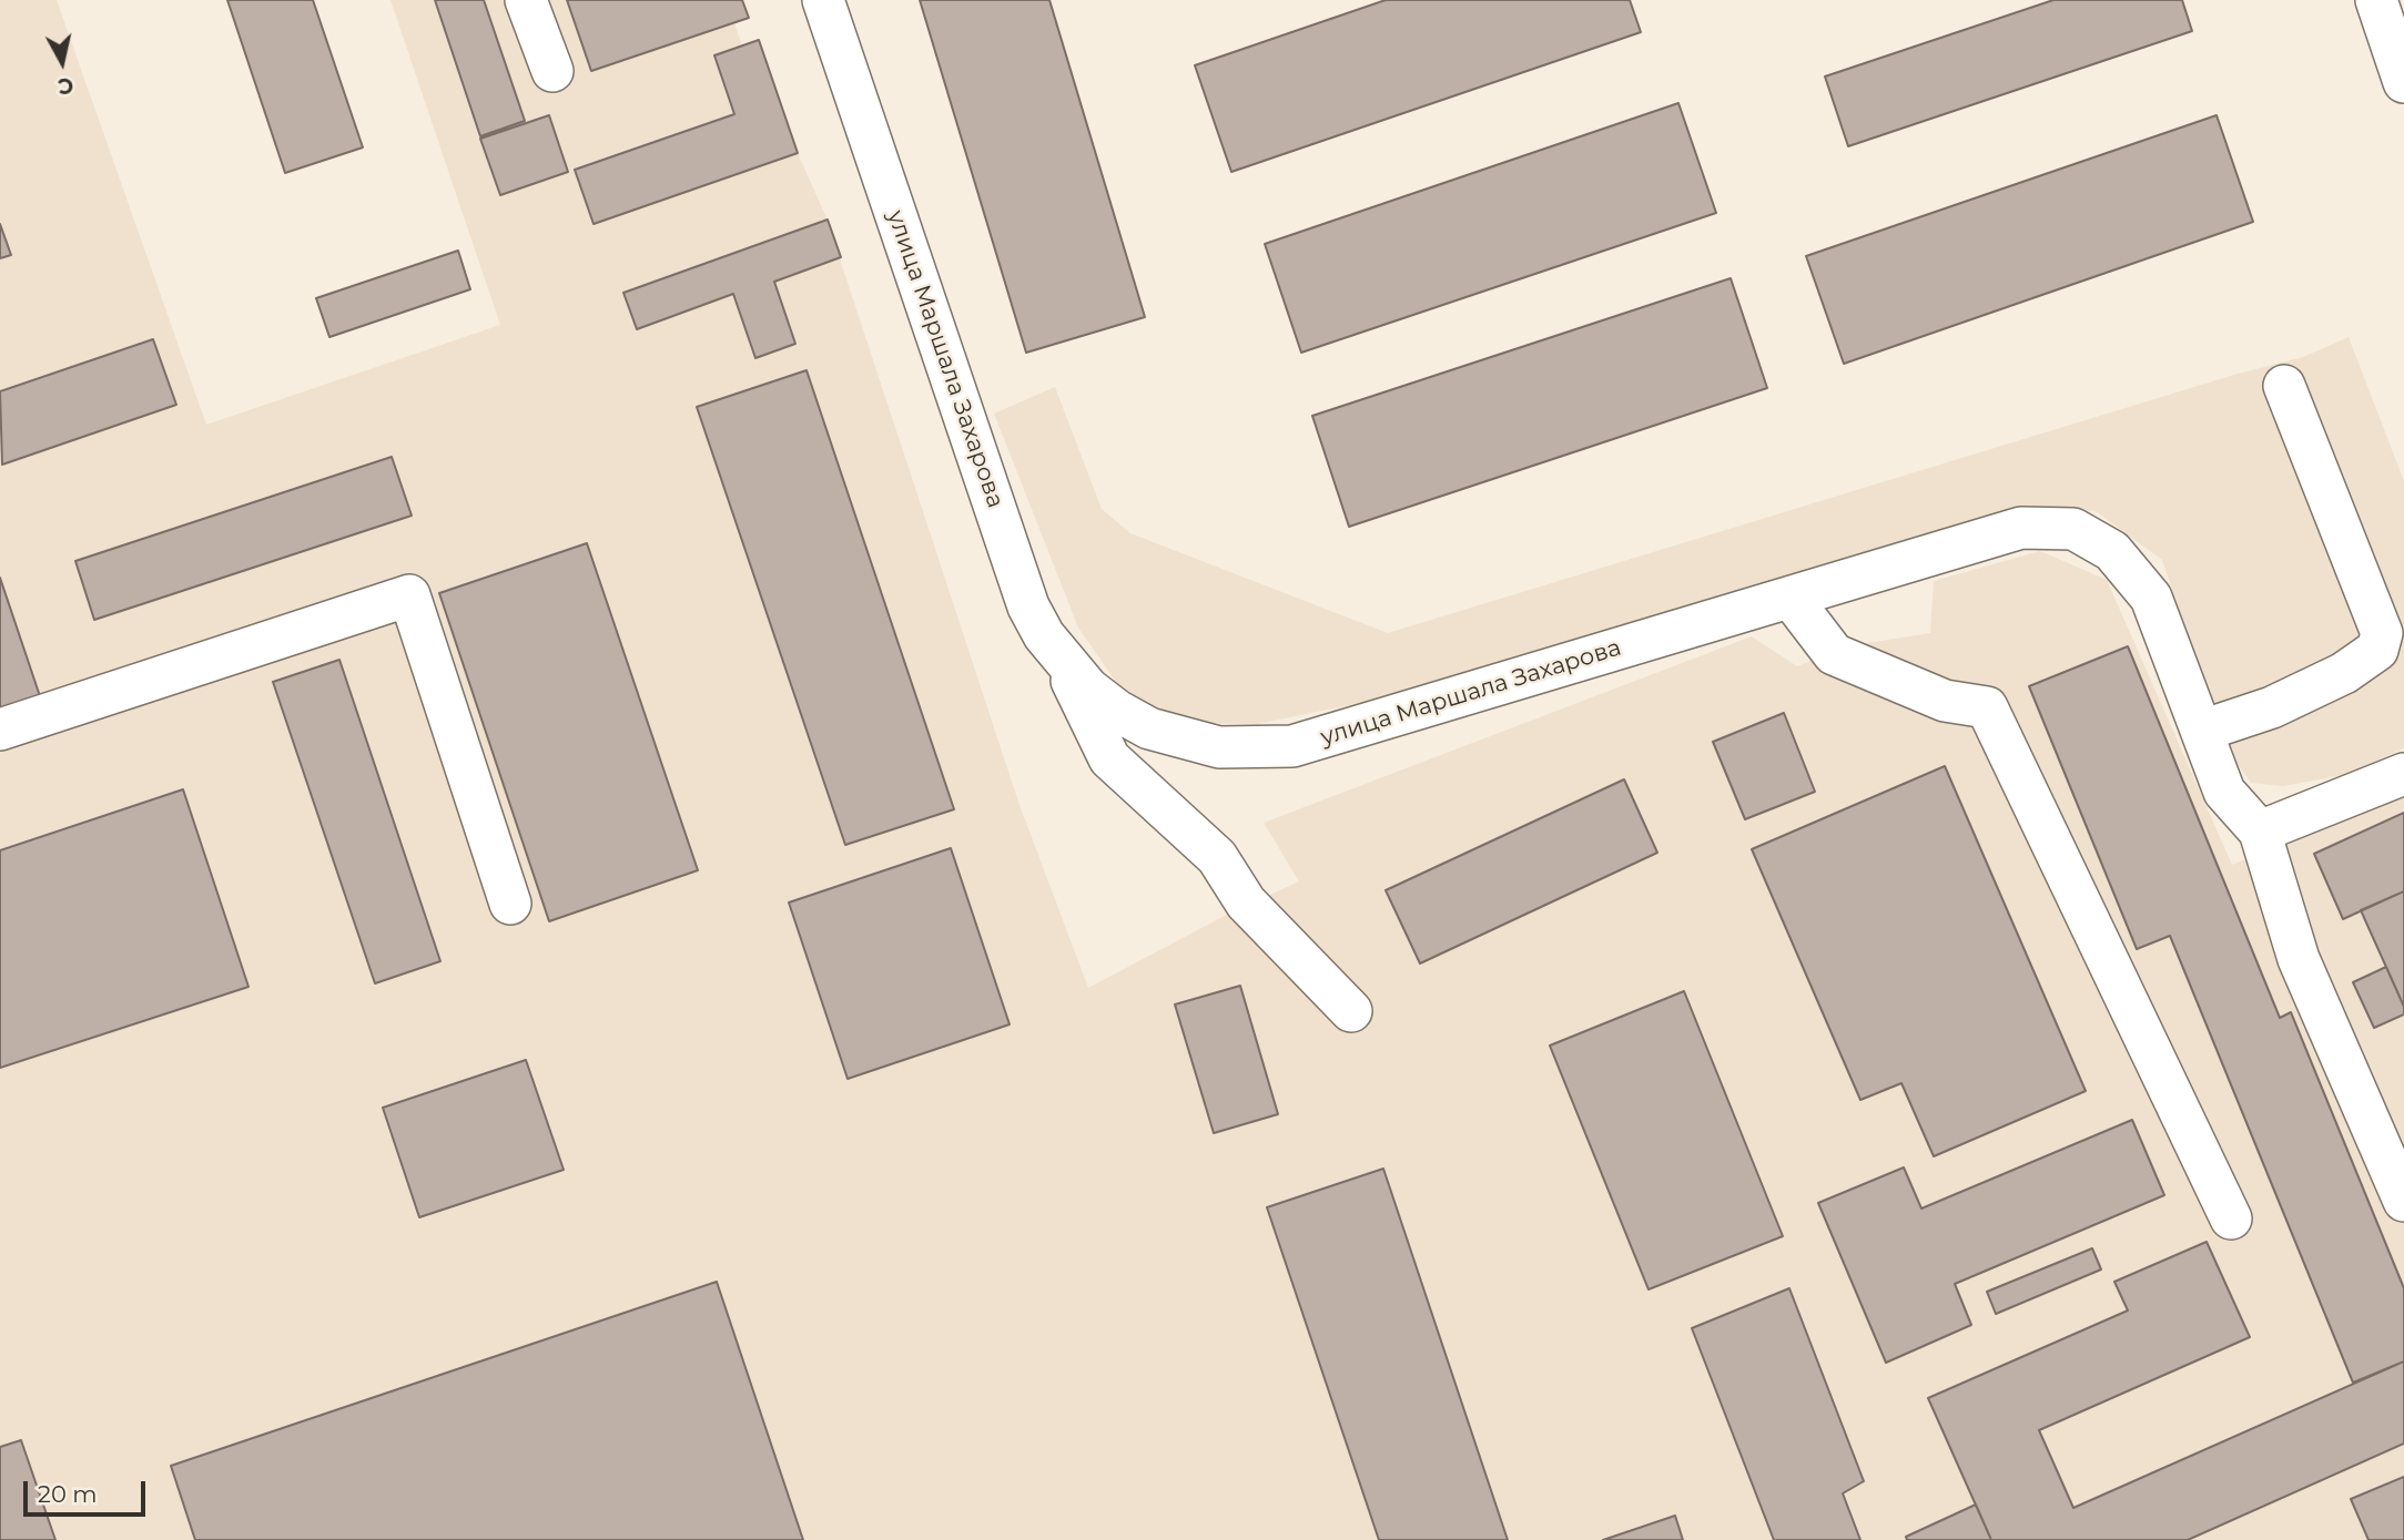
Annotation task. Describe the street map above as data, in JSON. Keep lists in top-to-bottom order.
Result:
{
  "streets": {
    "street": ["улица Маршала Захарова"]
  },
  "scale_bar": "20 m",
  "north": "bottom"
}
